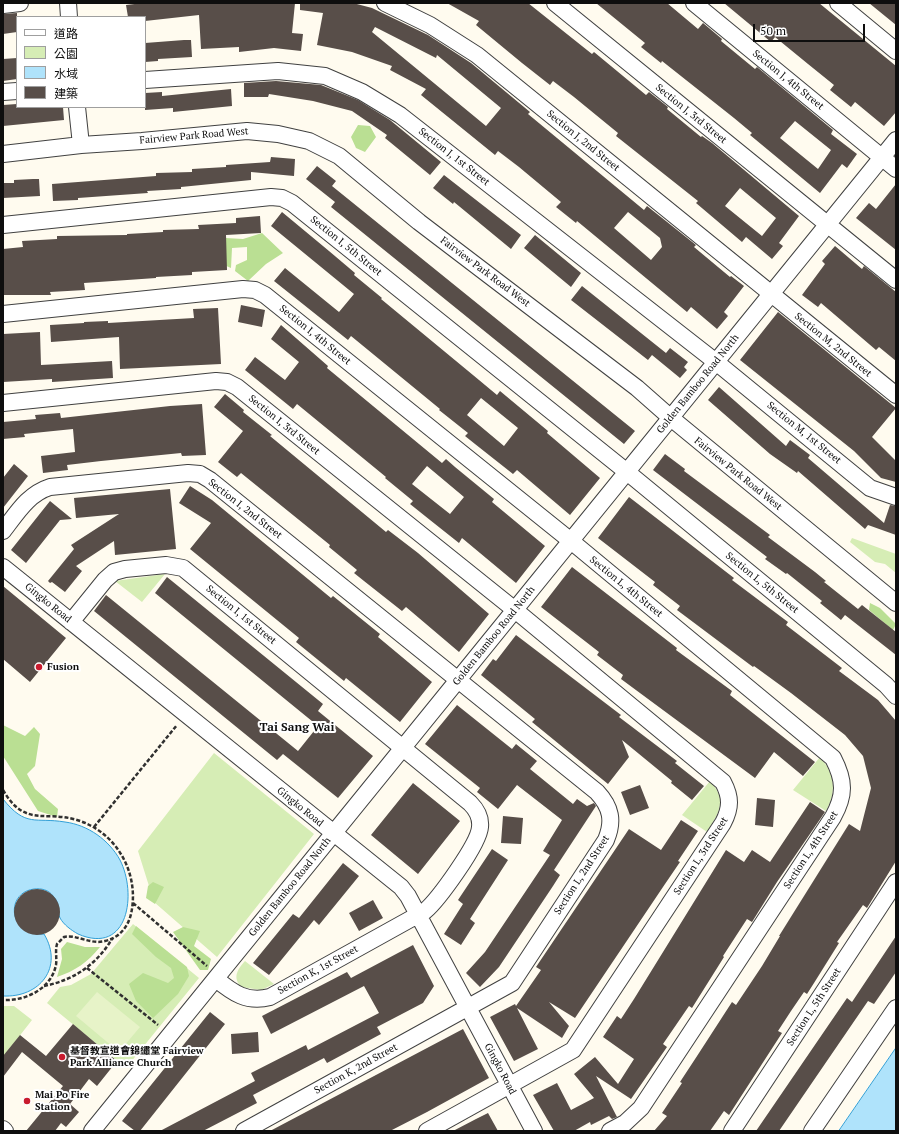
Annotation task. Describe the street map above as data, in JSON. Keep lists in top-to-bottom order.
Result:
{
  "streets": {
    "street": [
      "Section J, 4th Street",
      "Section J, 3rd Street",
      "Fairview Park Road West",
      "Section J, 2nd Street",
      "Section J, 1st Street",
      "Section I, 5th Street",
      "Section I, 4th Street",
      "Section M, 2nd Street",
      "Golden Bamboo Road North",
      "Section I, 3rd Street",
      "Section M, 1st Street",
      "Section I, 2nd Street",
      "Section L, 5th Street",
      "Section L, 4th Street",
      "Gingko Road",
      "Section I, 1st Street",
      "Section L, 3rd Street",
      "Section L, 2nd Street",
      "Section K, 1st Street",
      "Section K, 2nd Street"
    ]
  },
  "crossings": [
    ["Section J, 4th Street", "Golden Bamboo Road North"],
    ["Section J, 3rd Street", "Golden Bamboo Road North"],
    ["Fairview Park Road West", "Golden Bamboo Road North"],
    ["Section J, 2nd Street", "Section M, 2nd Street"],
    ["Section J, 2nd Street", "Golden Bamboo Road North"],
    ["Section J, 1st Street", "Golden Bamboo Road North"],
    ["Section J, 1st Street", "Section M, 1st Street"],
    ["Section I, 5th Street", "Golden Bamboo Road North"],
    ["Section I, 5th Street", "Section L, 5th Street"],
    ["Section I, 4th Street", "Golden Bamboo Road North"],
    ["Section I, 4th Street", "Section L, 4th Street"],
    ["Section M, 2nd Street", "Golden Bamboo Road North"],
    ["Golden Bamboo Road North", "Section I, 3rd Street"],
    ["Golden Bamboo Road North", "Section M, 1st Street"],
    ["Golden Bamboo Road North", "Section I, 2nd Street"],
    ["Golden Bamboo Road North", "Section L, 5th Street"],
    ["Golden Bamboo Road North", "Section L, 4th Street"],
    ["Golden Bamboo Road North", "Gingko Road"],
    ["Golden Bamboo Road North", "Section I, 1st Street"],
    ["Golden Bamboo Road North", "Section L, 3rd Street"],
    ["Golden Bamboo Road North", "Section L, 2nd Street"],
    ["Golden Bamboo Road North", "Section K, 1st Street"],
    ["Section I, 3rd Street", "Section L, 3rd Street"],
    ["Section I, 2nd Street", "Section L, 2nd Street"],
    ["Gingko Road", "Section I, 1st Street"],
    ["Gingko Road", "Section L, 3rd Street"],
    ["Gingko Road", "Section L, 2nd Street"],
    ["Gingko Road", "Section K, 1st Street"],
    ["Gingko Road", "Section K, 2nd Street"],
    ["Section I, 1st Street", "Section K, 1st Street"],
    ["Section L, 2nd Street", "Section K, 2nd Street"]
  ],
  "districts": ["Tai Sang Wai"],
  "places": ["Fusion", "基督教宣道會錦繡堂 Fairview Park Alliance Church", "Mai Po Fire Station"],
  "legend": [
    "道路",
    "公園",
    "水域",
    "建築"
  ],
  "scale_bar": "50 m"
}
